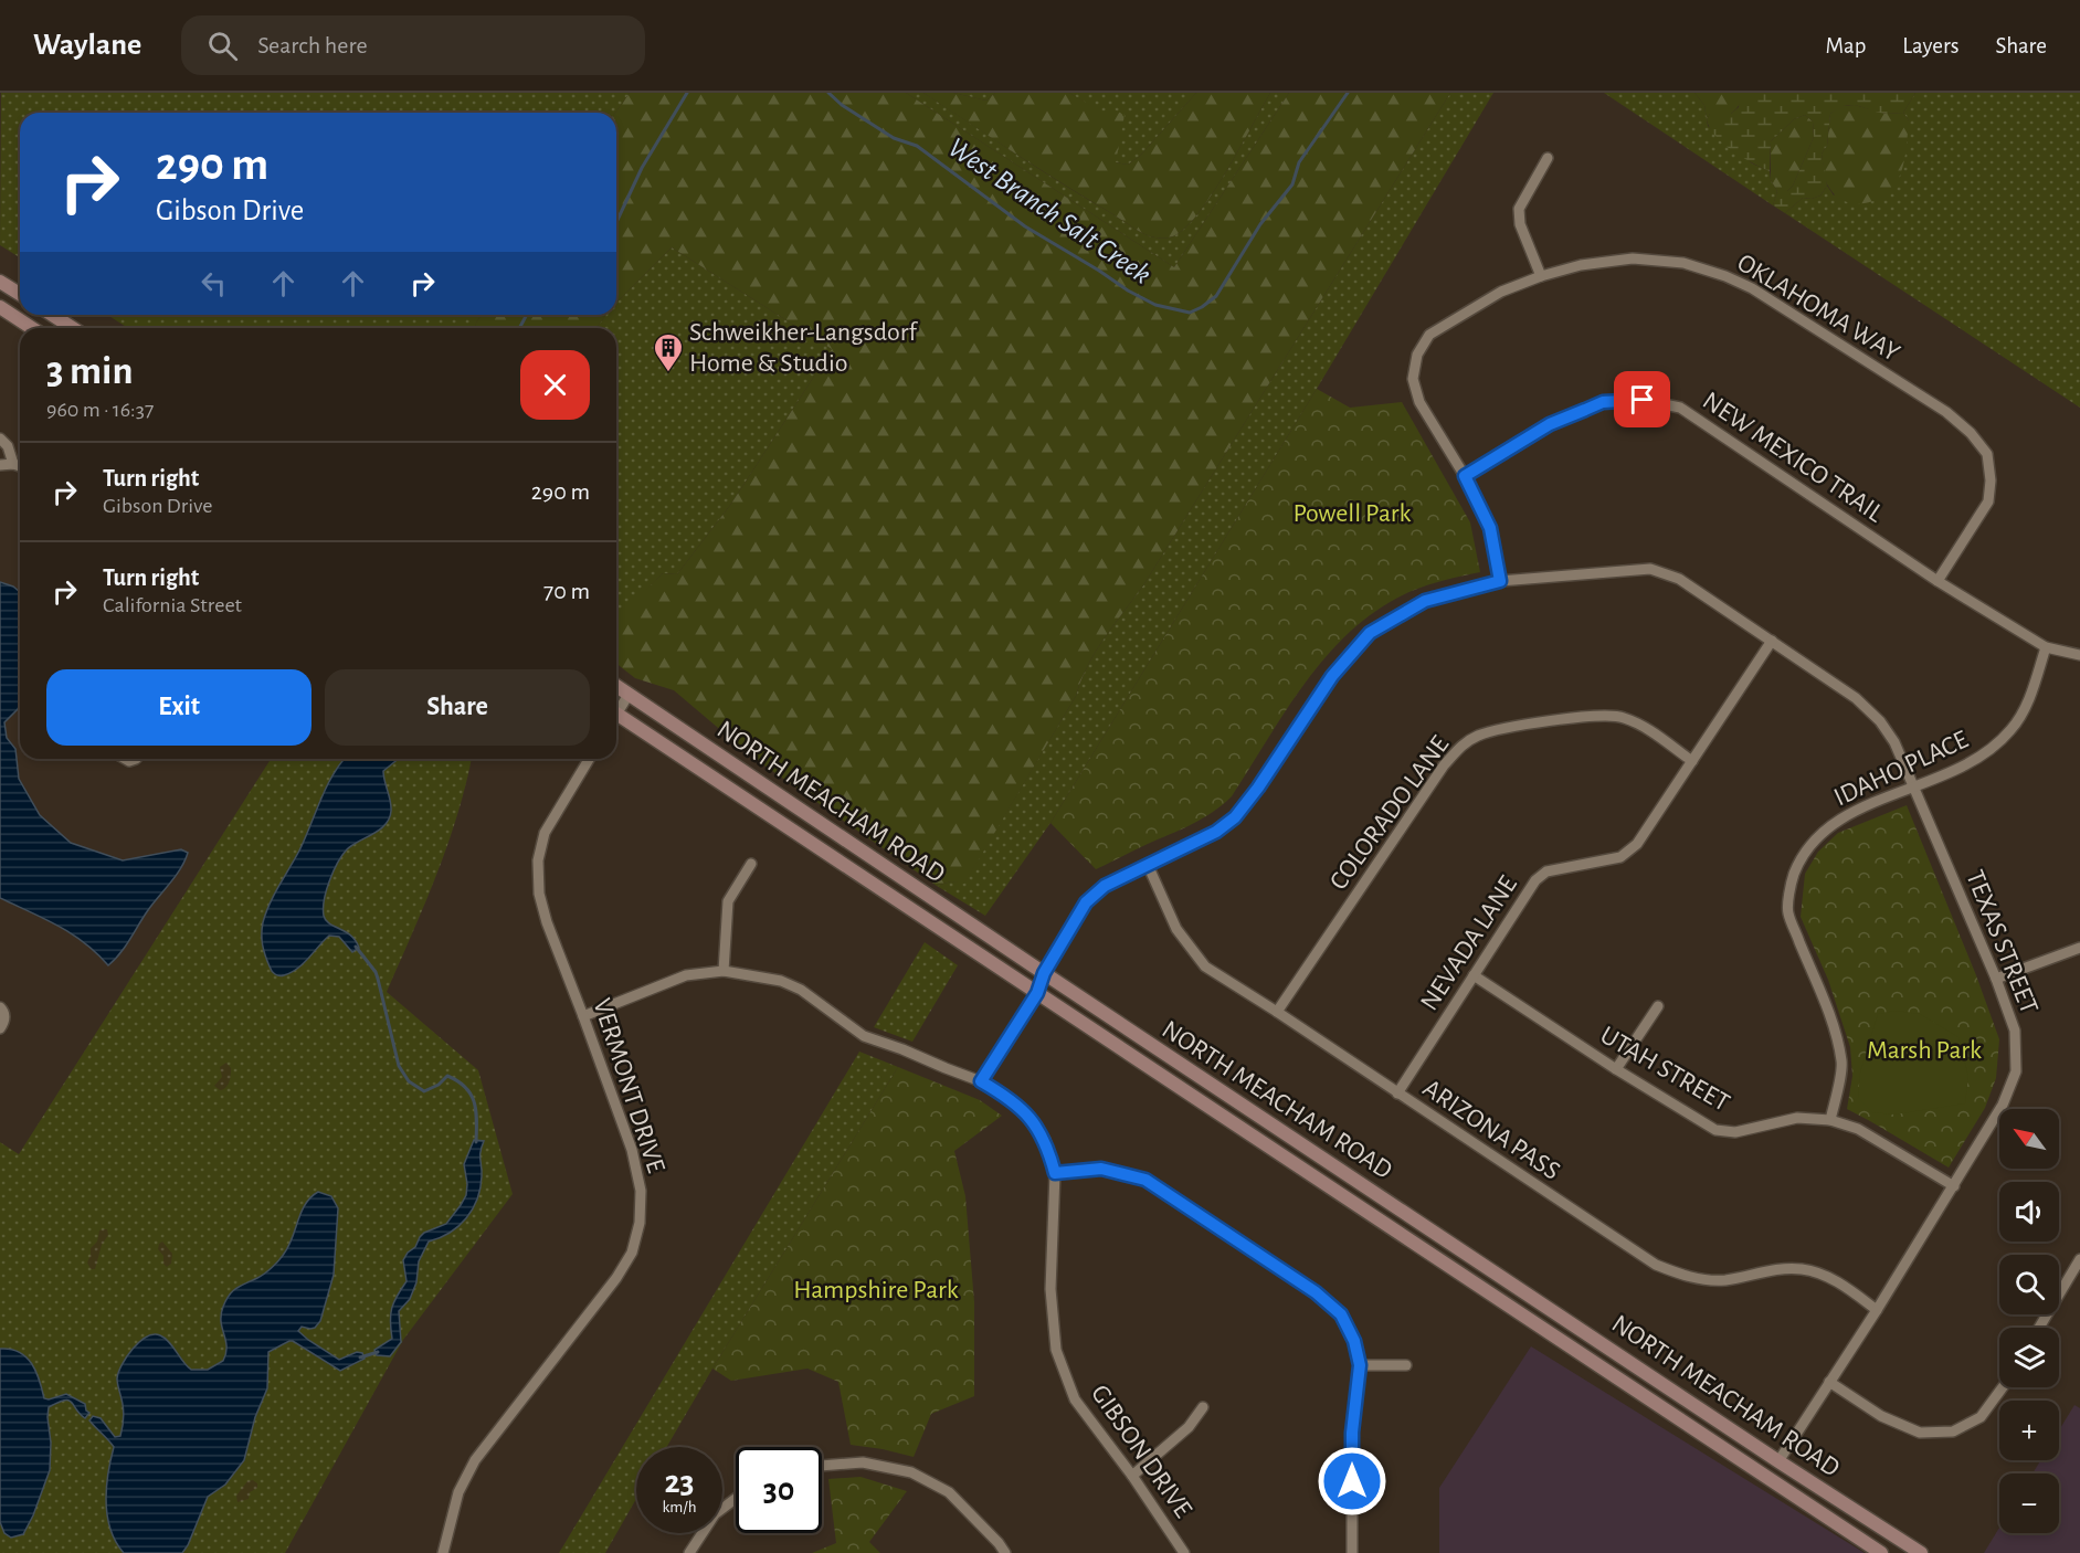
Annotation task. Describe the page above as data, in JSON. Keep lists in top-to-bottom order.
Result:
{
  "streets": {
    "main road": ["NORTH MEACHAM ROAD"],
    "street": [
      "OKLAHOMA WAY",
      "NEW MEXICO TRAIL",
      "IDAHO PLACE",
      "COLORADO LANE",
      "TEXAS STREET",
      "NEVADA LANE",
      "UTAH STREET",
      "VERMONT DRIVE",
      "ARIZONA PASS",
      "GIBSON DRIVE"
    ]
  },
  "crossings": [
    ["OKLAHOMA WAY", "NEW MEXICO TRAIL"],
    ["NEW MEXICO TRAIL", "IDAHO PLACE"],
    ["IDAHO PLACE", "TEXAS STREET"],
    ["IDAHO PLACE", "UTAH STREET"],
    ["NORTH MEACHAM ROAD", "TEXAS STREET"],
    ["COLORADO LANE", "NEVADA LANE"],
    ["COLORADO LANE", "ARIZONA PASS"],
    ["TEXAS STREET", "NEVADA LANE"],
    ["TEXAS STREET", "UTAH STREET"],
    ["TEXAS STREET", "ARIZONA PASS"],
    ["TEXAS STREET", "GIBSON DRIVE"],
    ["NEVADA LANE", "UTAH STREET"],
    ["NEVADA LANE", "ARIZONA PASS"],
    ["VERMONT DRIVE", "GIBSON DRIVE"]
  ],
  "water": ["West Branch Salt Creek"],
  "parks": ["Powell Park", "Marsh Park", "Hampshire Park"],
  "places": {
    "building": ["Schweikher-Langsdorf Home & Studio"]
  },
  "north": "top left",
  "page": {
    "header": "Waylane",
    "search": "Search here",
    "nav": ["Map", "Layers", "Share"],
    "turn": ["290 m", "Gibson Drive"],
    "heading": ["3 min", "960 m · 16:37"],
    "list": [
      {
        "name": "Turn right",
        "note": "Gibson Drive",
        "value": "290 m"
      },
      {
        "name": "Turn right",
        "note": "California Street",
        "value": "70 m"
      }
    ],
    "buttons": ["Exit", "Share"],
    "map_buttons": ["+", "−"],
    "speed": "23 km/h",
    "limit": "30"
  }
}
